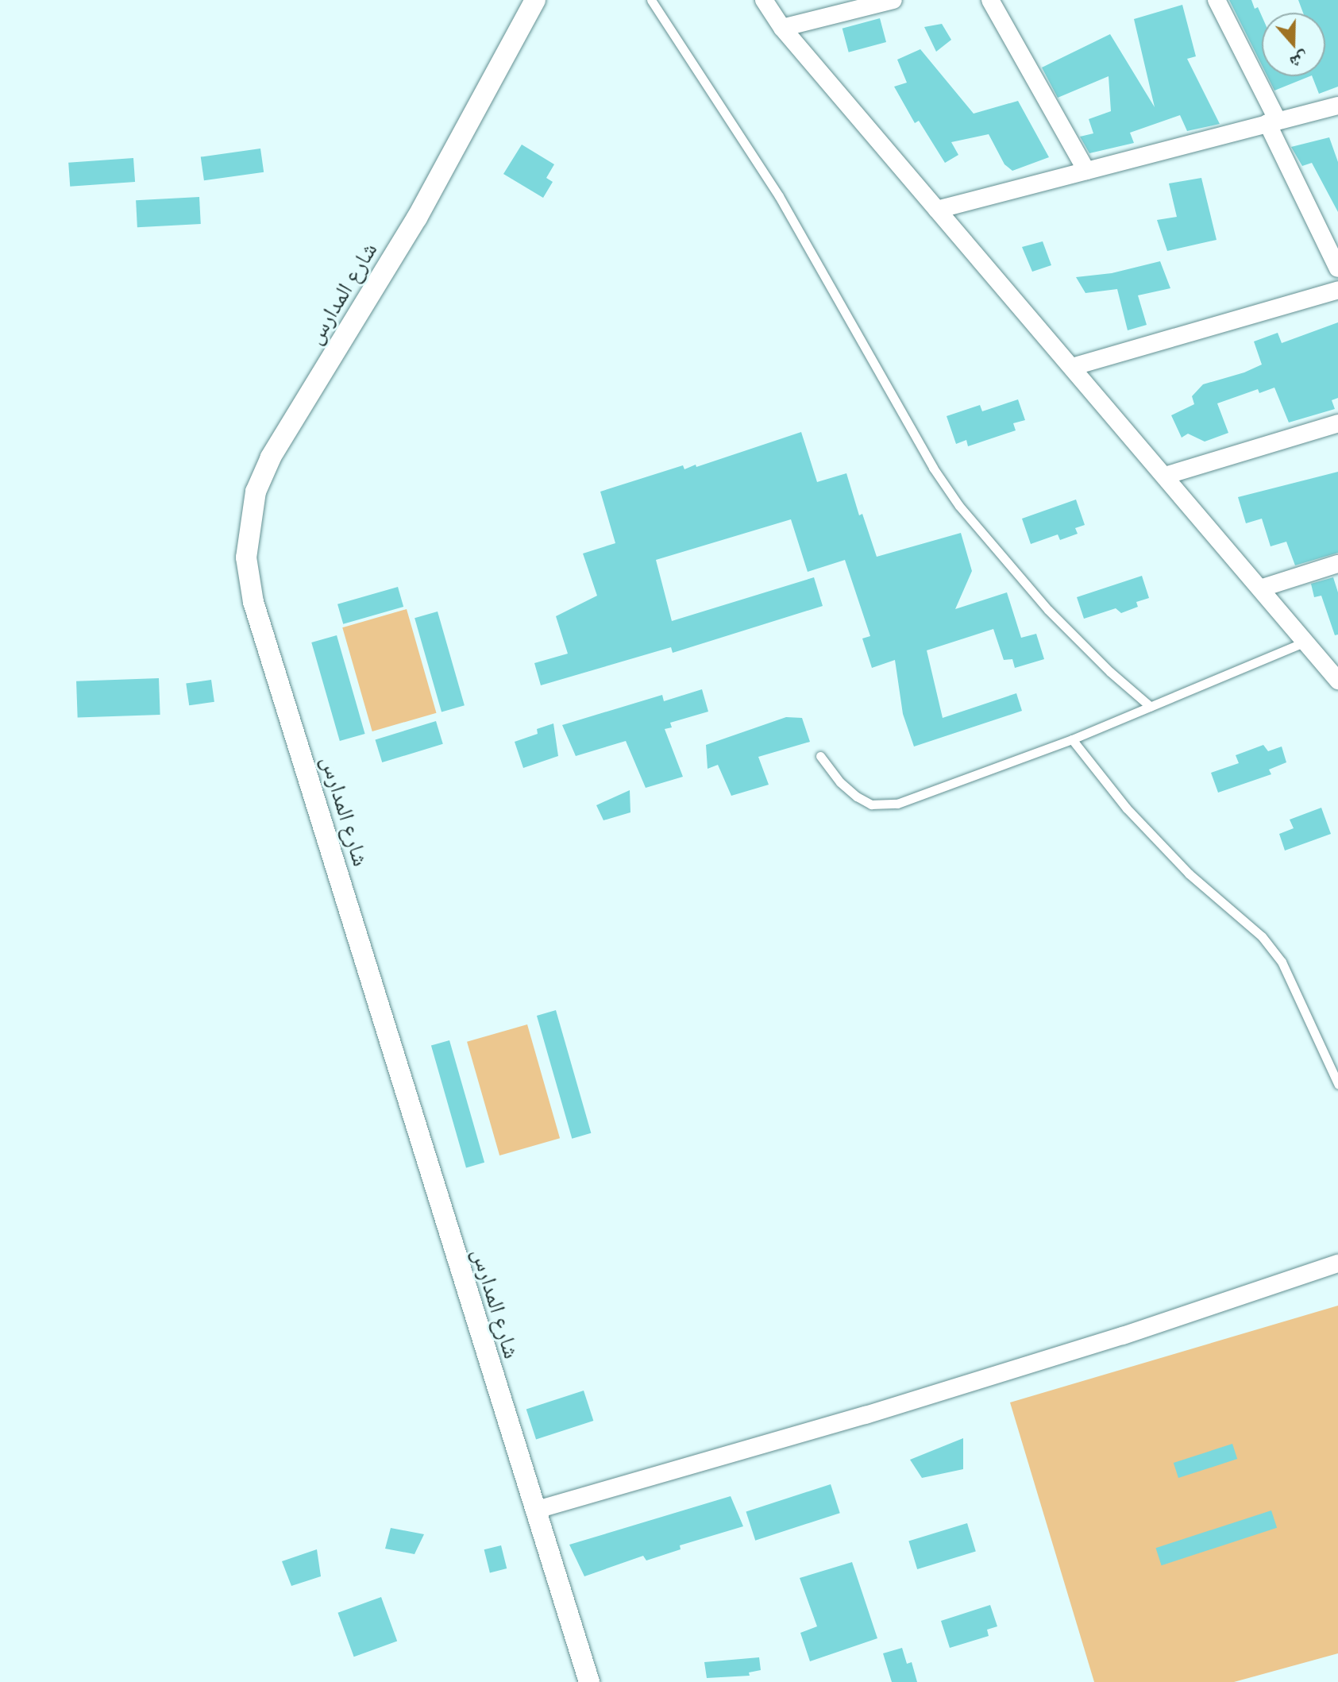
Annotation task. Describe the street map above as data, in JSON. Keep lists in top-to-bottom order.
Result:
{
  "streets": {
    "street": ["شارع المدارس"]
  },
  "north": "bottom"
}
